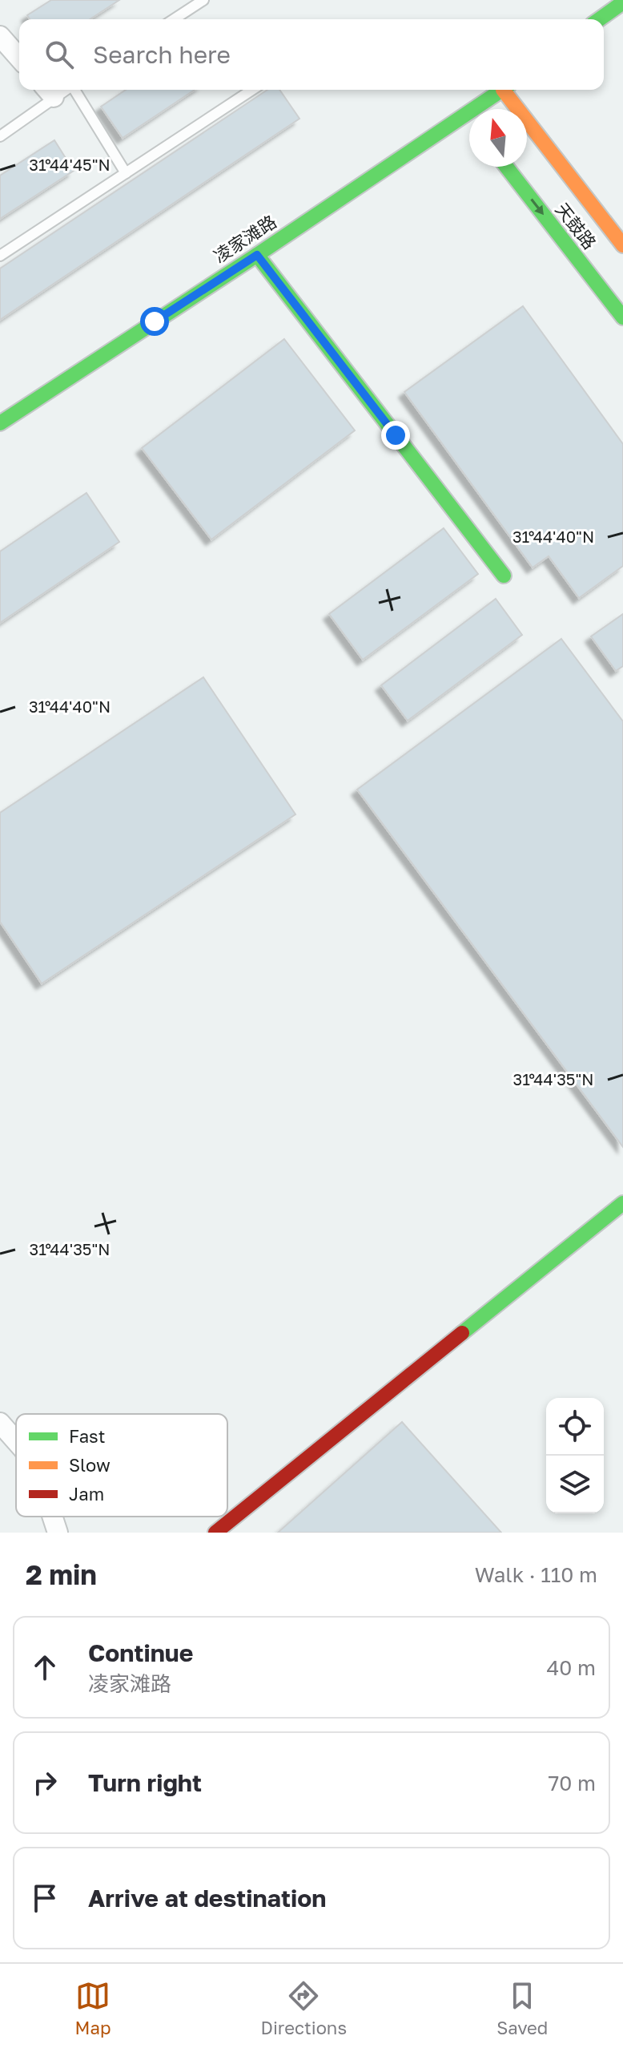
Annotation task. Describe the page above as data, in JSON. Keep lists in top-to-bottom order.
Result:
{
  "streets": {
    "main road": ["天鼓路", "凌家滩路"]
  },
  "legend": ["Fast", "Slow", "Jam"],
  "north": "top",
  "page": {
    "search": "Search here",
    "heading": ["2 min", "Walk · 110 m"],
    "list": [
      ["Continue", "凌家滩路", "40 m"],
      ["Turn right", "70 m"],
      "Arrive at destination"
    ],
    "nav": ["Map", "Directions", "Saved"]
  },
  "coordinates": ["31°44'45\"N", "31°44'40\"N", "31°44'35\"N"]
}
